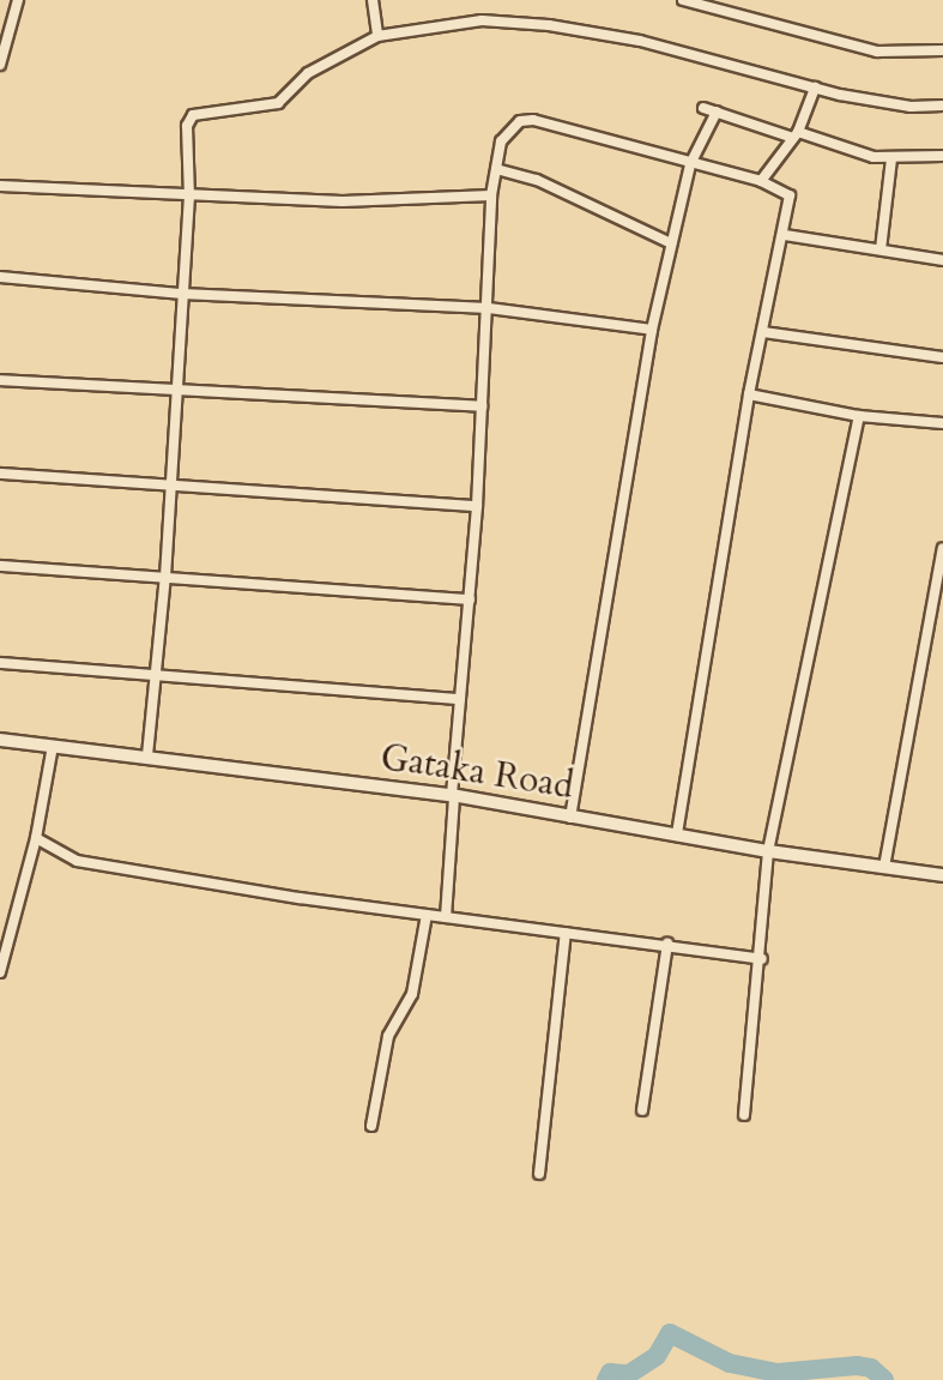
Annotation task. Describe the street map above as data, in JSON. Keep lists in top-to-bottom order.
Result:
{
  "streets": {
    "street": ["Gataka Road"]
  }
}
